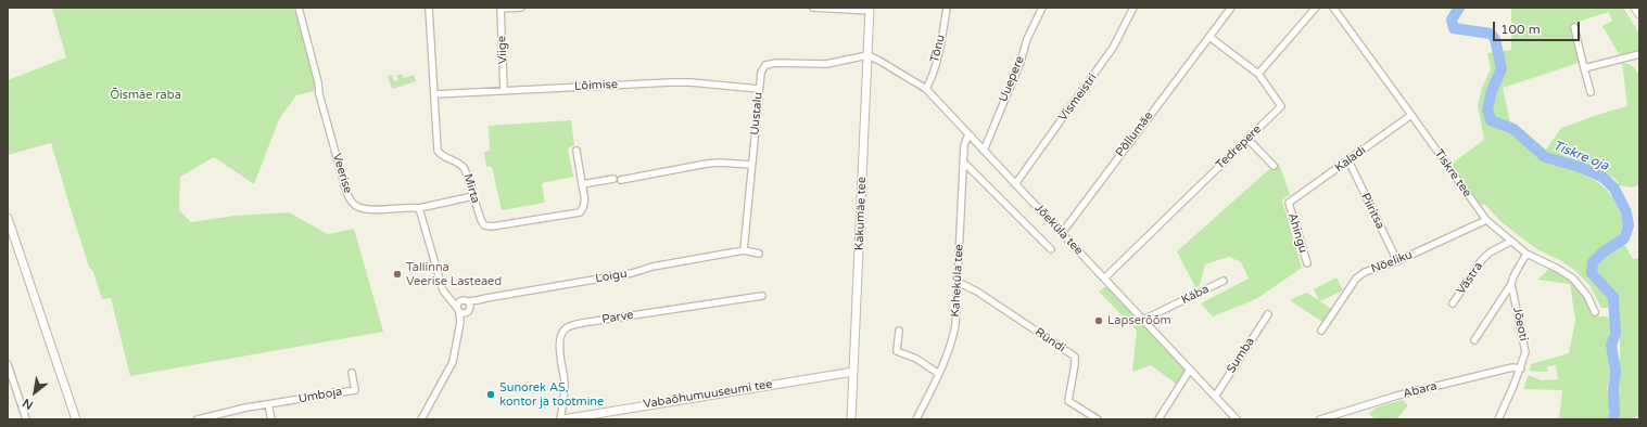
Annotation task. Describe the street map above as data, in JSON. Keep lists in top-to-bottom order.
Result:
{
  "streets": {
    "street": [
      "Tõnu",
      "Viige",
      "Uuepere",
      "Lõimise",
      "Vismeistri",
      "Uustalu",
      "Põllumäe",
      "Tedrepere",
      "Kaladi",
      "Veerise",
      "Tiskre tee",
      "Mirta",
      "Piiritsa",
      "Kakumäe tee",
      "Jõeküla tee",
      "Ahingu",
      "Nõeliku",
      "Loigu",
      "Västra",
      "Kaheküla tee",
      "Käba",
      "Parve",
      "Jõeoti",
      "Ründi",
      "Sumba",
      "Abara",
      "Vabaõhumuuseumi tee",
      "Umboja"
    ]
  },
  "crossings": [
    ["Tõnu", "Jõeküla tee"],
    ["Viige", "Lõimise"],
    ["Uuepere", "Jõeküla tee"],
    ["Lõimise", "Uustalu"],
    ["Lõimise", "Mirta"],
    ["Vismeistri", "Jõeküla tee"],
    ["Uustalu", "Kakumäe tee"],
    ["Uustalu", "Jõeküla tee"],
    ["Uustalu", "Loigu"],
    ["Põllumäe", "Jõeküla tee"],
    ["Tedrepere", "Jõeküla tee"],
    ["Kaladi", "Tiskre tee"],
    ["Kaladi", "Piiritsa"],
    ["Kaladi", "Ahingu"],
    ["Tiskre tee", "Nõeliku"],
    ["Tiskre tee", "Västra"],
    ["Piiritsa", "Nõeliku"],
    ["Kakumäe tee", "Jõeküla tee"],
    ["Kakumäe tee", "Vabaõhumuuseumi tee"],
    ["Jõeküla tee", "Kaheküla tee"],
    ["Jõeküla tee", "Käba"],
    ["Jõeküla tee", "Sumba"],
    ["Kaheküla tee", "Ründi"],
    ["Parve", "Vabaõhumuuseumi tee"],
    ["Jõeoti", "Abara"]
  ],
  "water": ["Tiskre oja"],
  "parks": ["Õismäe raba"],
  "places": ["Tallinna Veerise Lasteaed", "Lapserõõm", "Sunorek AS, kontor ja tootmine"],
  "scale_bar": "100 m",
  "north": "bottom left"
}
